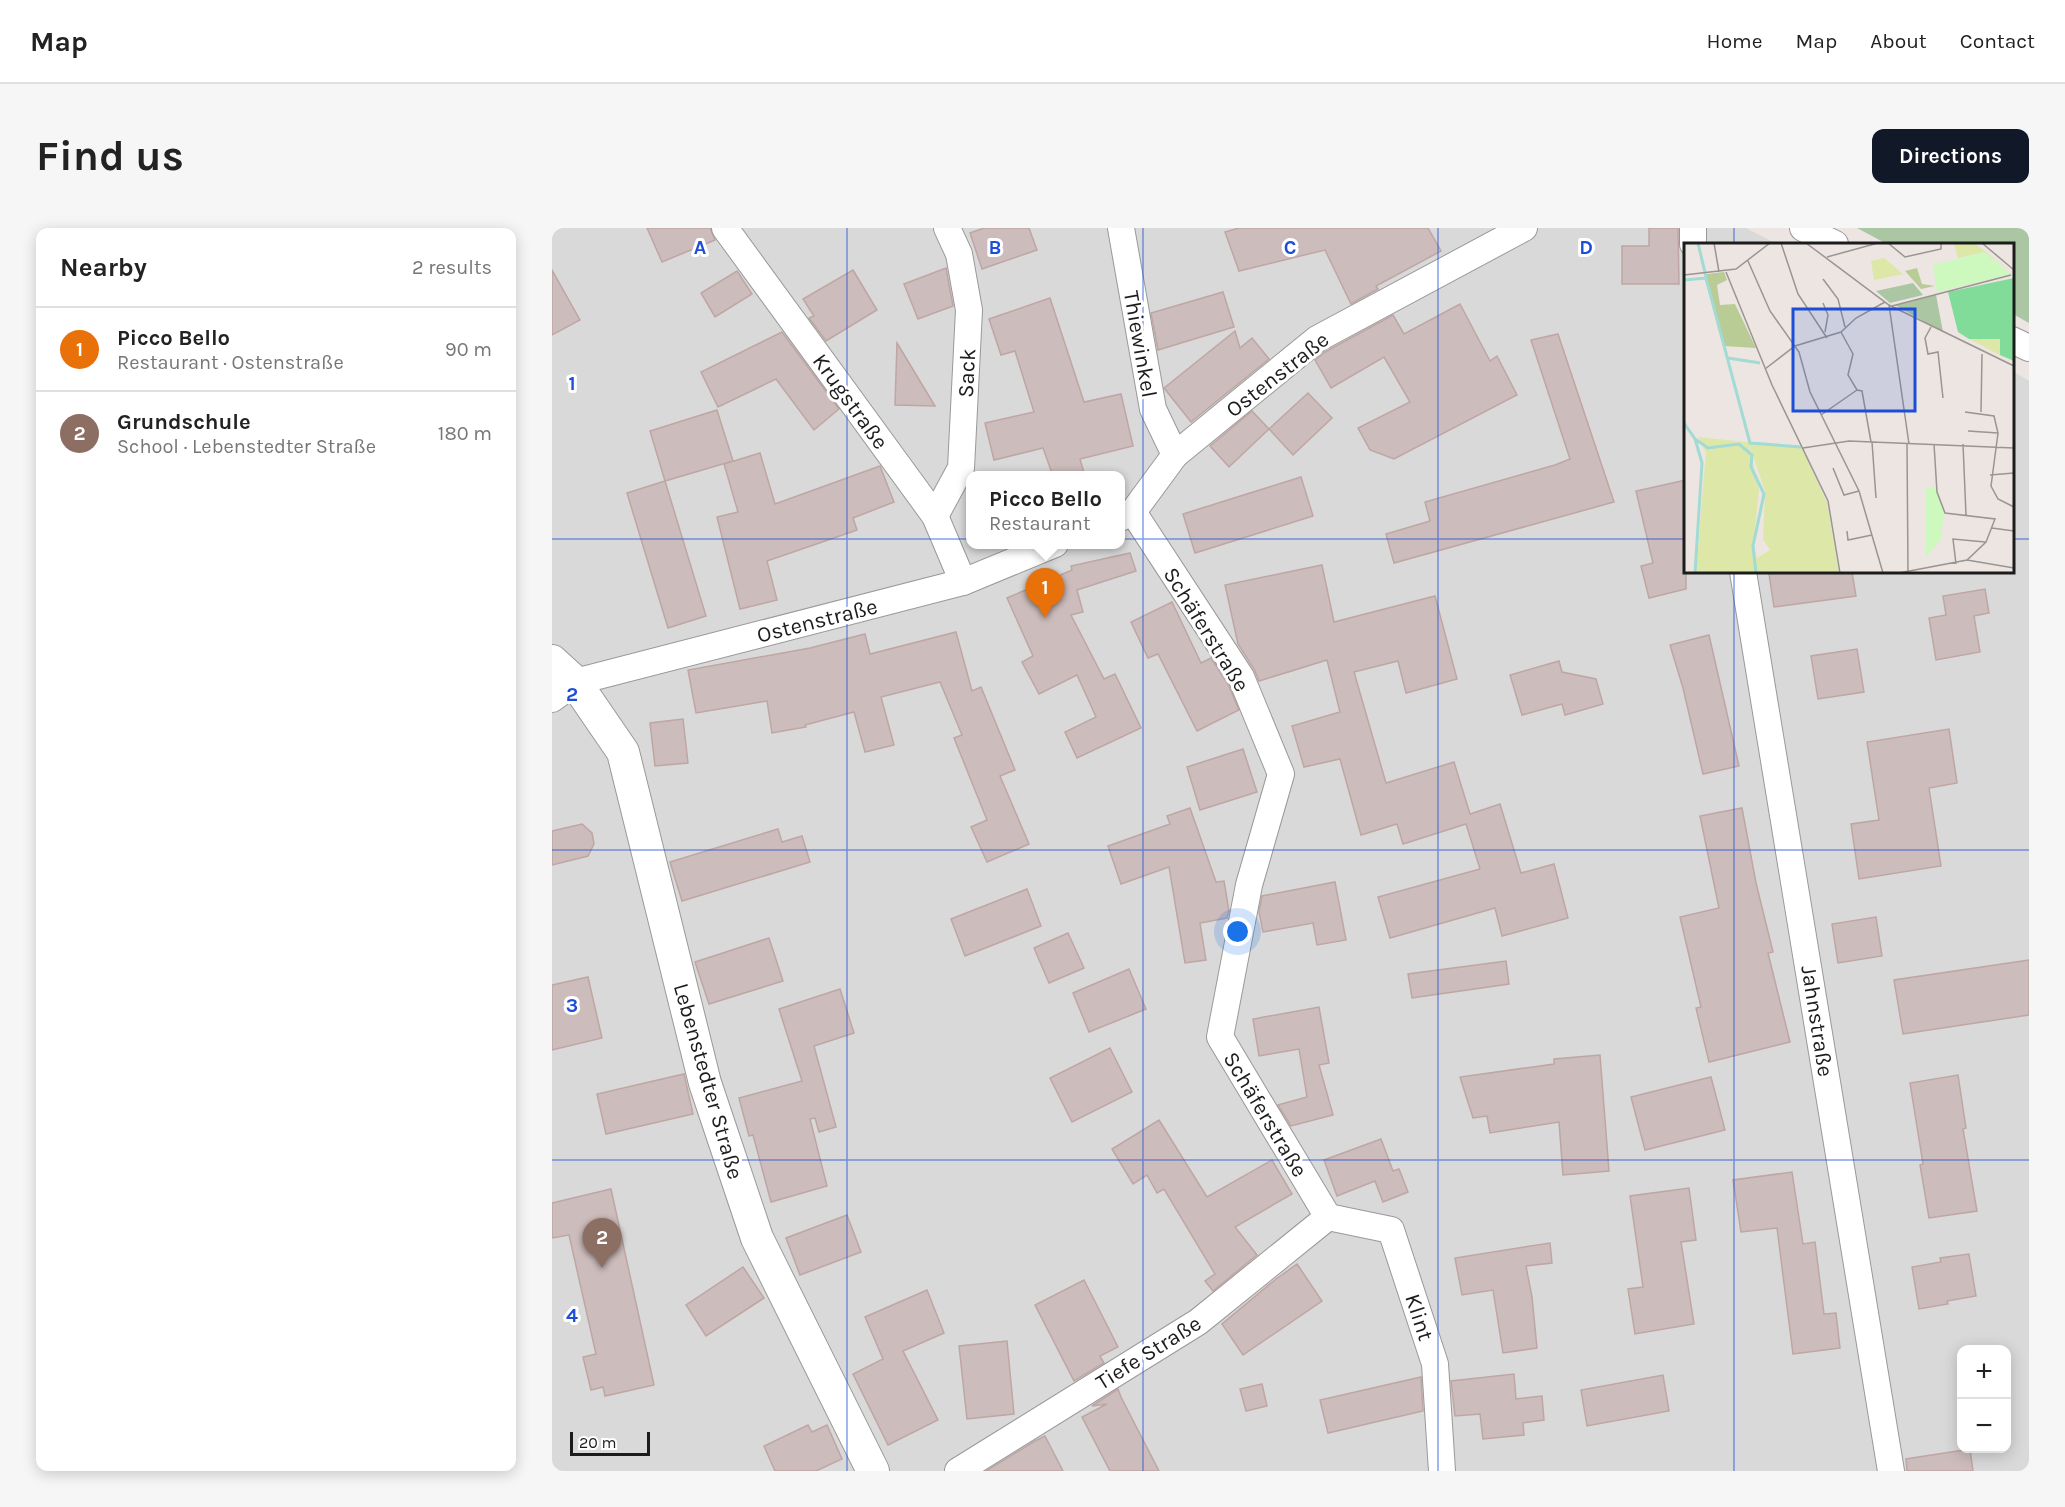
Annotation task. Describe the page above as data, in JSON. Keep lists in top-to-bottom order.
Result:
{
  "streets": {
    "street": [
      "Thiewinkel",
      "Sack",
      "Ostenstraße",
      "Krugstraße",
      "Schäferstraße",
      "Jahnstraße",
      "Lebenstedter Straße",
      "Klint",
      "Tiefe Straße"
    ]
  },
  "crossings": [
    ["Thiewinkel", "Ostenstraße"],
    ["Sack", "Krugstraße"],
    ["Ostenstraße", "Krugstraße"],
    ["Ostenstraße", "Schäferstraße"],
    ["Ostenstraße", "Lebenstedter Straße"],
    ["Schäferstraße", "Klint"],
    ["Schäferstraße", "Tiefe Straße"],
    ["Klint", "Tiefe Straße"]
  ],
  "scale_bar": "20 m",
  "page": {
    "header": "Map",
    "nav": [
      "Home",
      "Map",
      "About",
      "Contact"
    ],
    "buttons": "Directions",
    "title": "Find us",
    "heading": ["Nearby", "2 results"],
    "list": [
      {
        "mark": "1",
        "name": "Picco Bello",
        "note": "Restaurant · Ostenstraße",
        "value": "90 m"
      },
      {
        "mark": "2",
        "name": "Grundschule",
        "note": "School · Lebenstedter Straße",
        "value": "180 m"
      }
    ],
    "popup": ["Picco Bello", "Restaurant"],
    "pins": ["1", "2"],
    "map_buttons": ["+", "−"],
    "scale": "20 m"
  },
  "grid": {
    "columns": [
      "A",
      "B",
      "C",
      "D"
    ],
    "rows": [
      "1",
      "2",
      "3",
      "4"
    ]
  }
}
